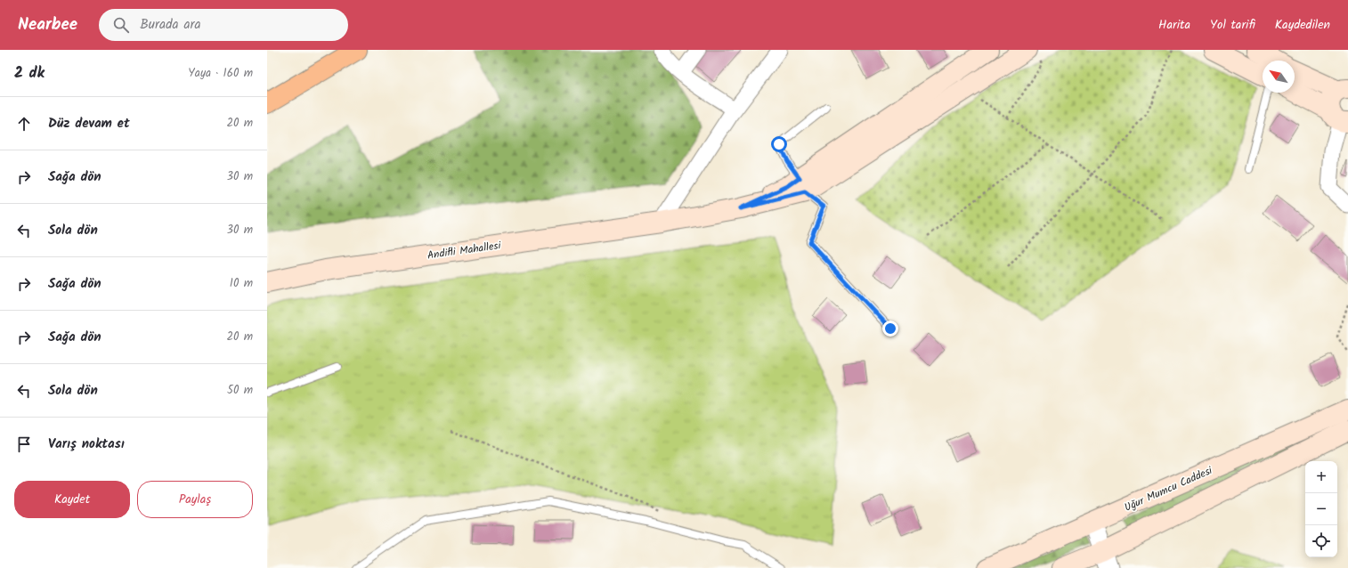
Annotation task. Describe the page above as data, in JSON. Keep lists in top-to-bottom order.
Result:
{
  "streets": {
    "main road": ["Andifli Mahallesi", "Uğur Mumcu Caddesi"]
  },
  "north": "top left",
  "page": {
    "header": "Nearbee",
    "search": "Burada ara",
    "nav": ["Harita", "Yol tarifi", "Kaydedilen"],
    "heading": ["2 dk", "Yaya · 160 m"],
    "list": [
      ["Düz devam et", "20 m"],
      ["Sağa dön", "30 m"],
      ["Sola dön", "30 m"],
      ["Sağa dön", "10 m"],
      ["Sağa dön", "20 m"],
      ["Sola dön", "50 m"],
      "Varış noktası"
    ],
    "map_buttons": ["+", "−"],
    "buttons": ["Kaydet", "Paylaş"]
  }
}
